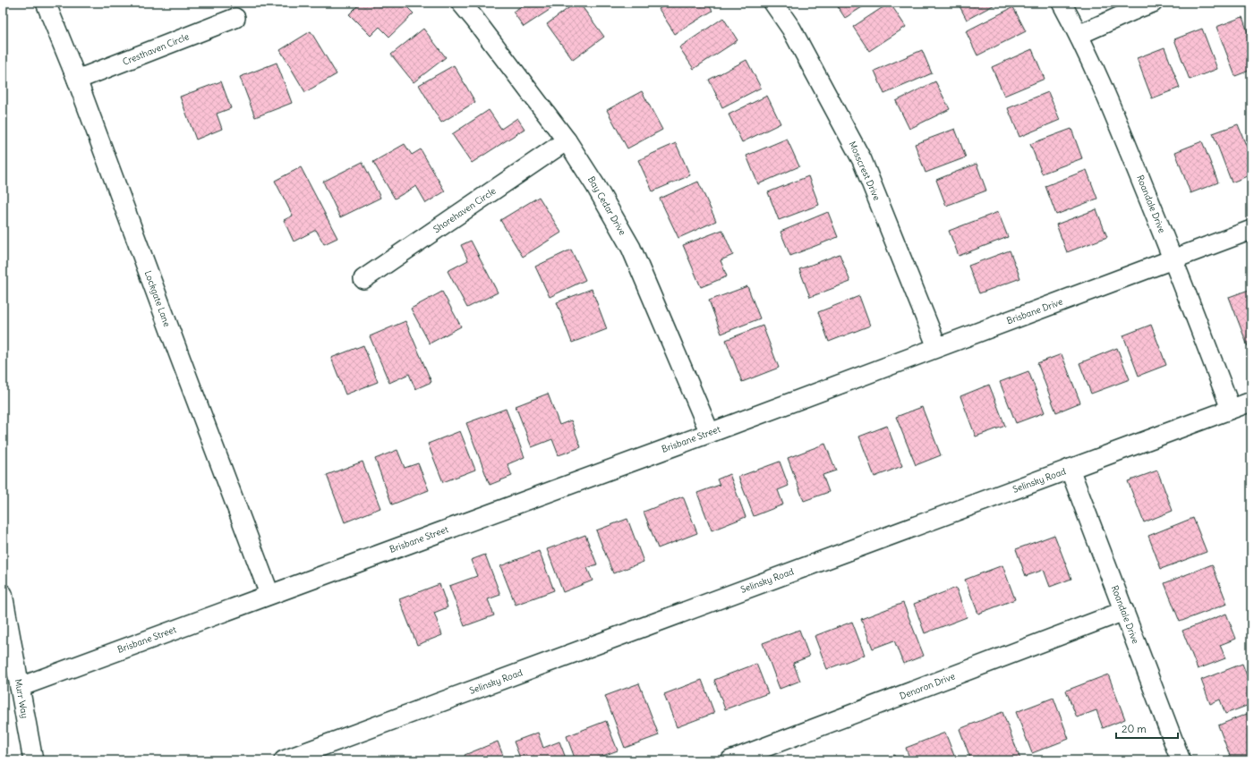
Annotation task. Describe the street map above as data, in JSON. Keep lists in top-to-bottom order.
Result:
{
  "streets": {
    "street": [
      "Cresthaven Circle",
      "Mosscrest Drive",
      "Roandale Drive",
      "Bay Cedar Drive",
      "Shorehaven Circle",
      "Lockgate Lane",
      "Brisbane Drive",
      "Brisbane Street",
      "Selinsky Road",
      "Denoron Drive",
      "Murr Way"
    ]
  },
  "crossings": [
    ["Cresthaven Circle", "Lockgate Lane"],
    ["Mosscrest Drive", "Brisbane Drive"],
    ["Roandale Drive", "Brisbane Drive"],
    ["Roandale Drive", "Selinsky Road"],
    ["Roandale Drive", "Denoron Drive"],
    ["Bay Cedar Drive", "Shorehaven Circle"],
    ["Bay Cedar Drive", "Brisbane Street"],
    ["Lockgate Lane", "Brisbane Street"],
    ["Brisbane Drive", "Brisbane Street"],
    ["Brisbane Street", "Murr Way"]
  ],
  "scale_bar": "20 m"
}
